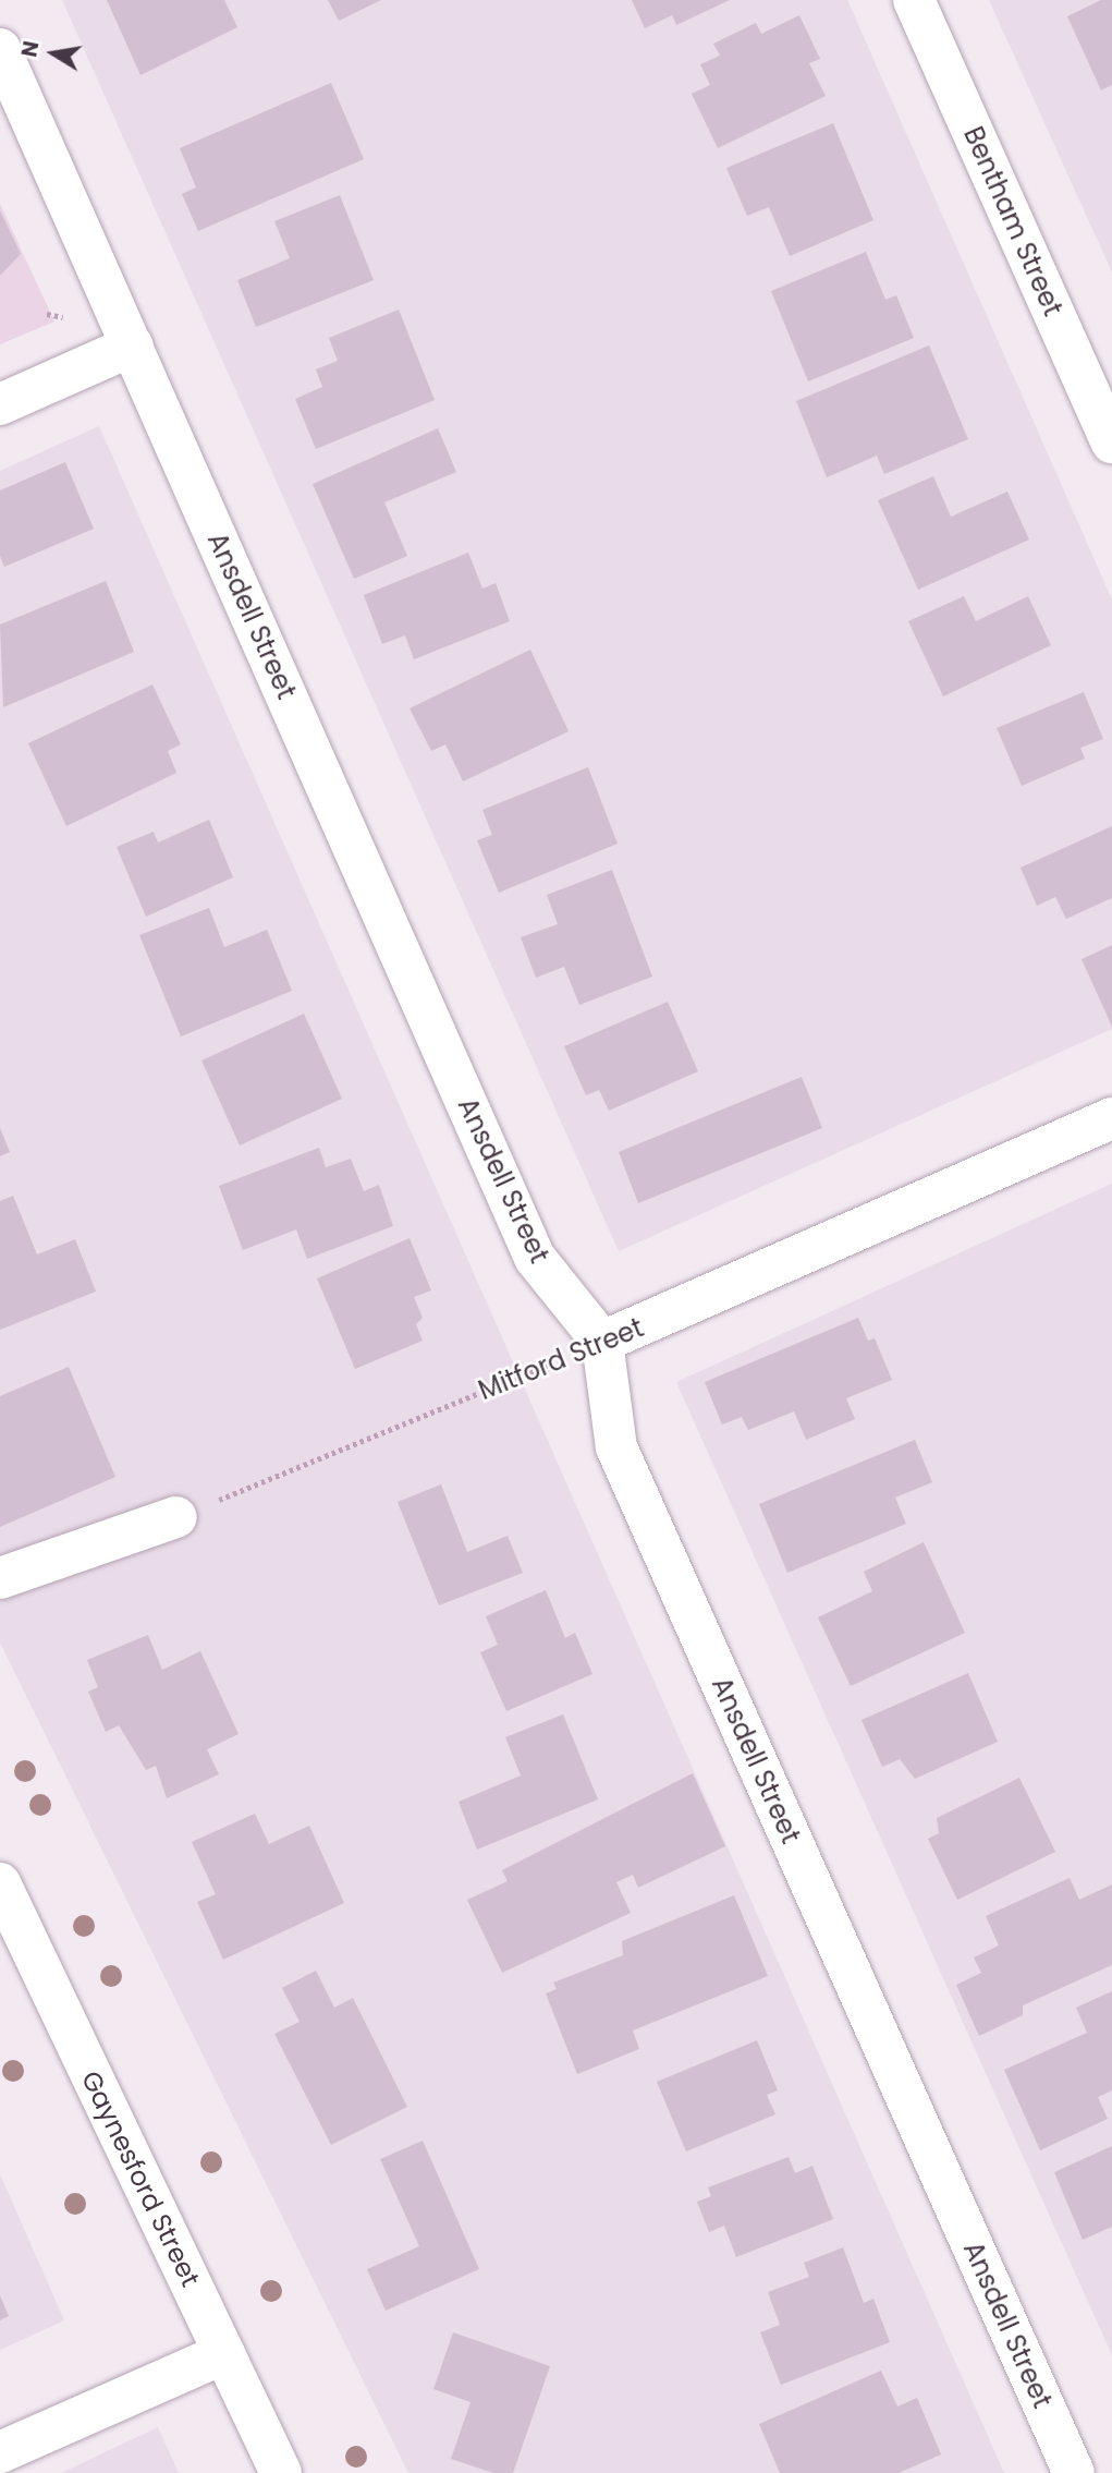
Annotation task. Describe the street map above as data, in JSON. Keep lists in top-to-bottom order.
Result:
{
  "streets": {
    "street": [
      "Bentham Street",
      "Ansdell Street",
      "Mitford Street",
      "Gaynesford Street"
    ]
  },
  "crossings": [
    ["Ansdell Street", "Mitford Street"]
  ],
  "north": "left"
}
